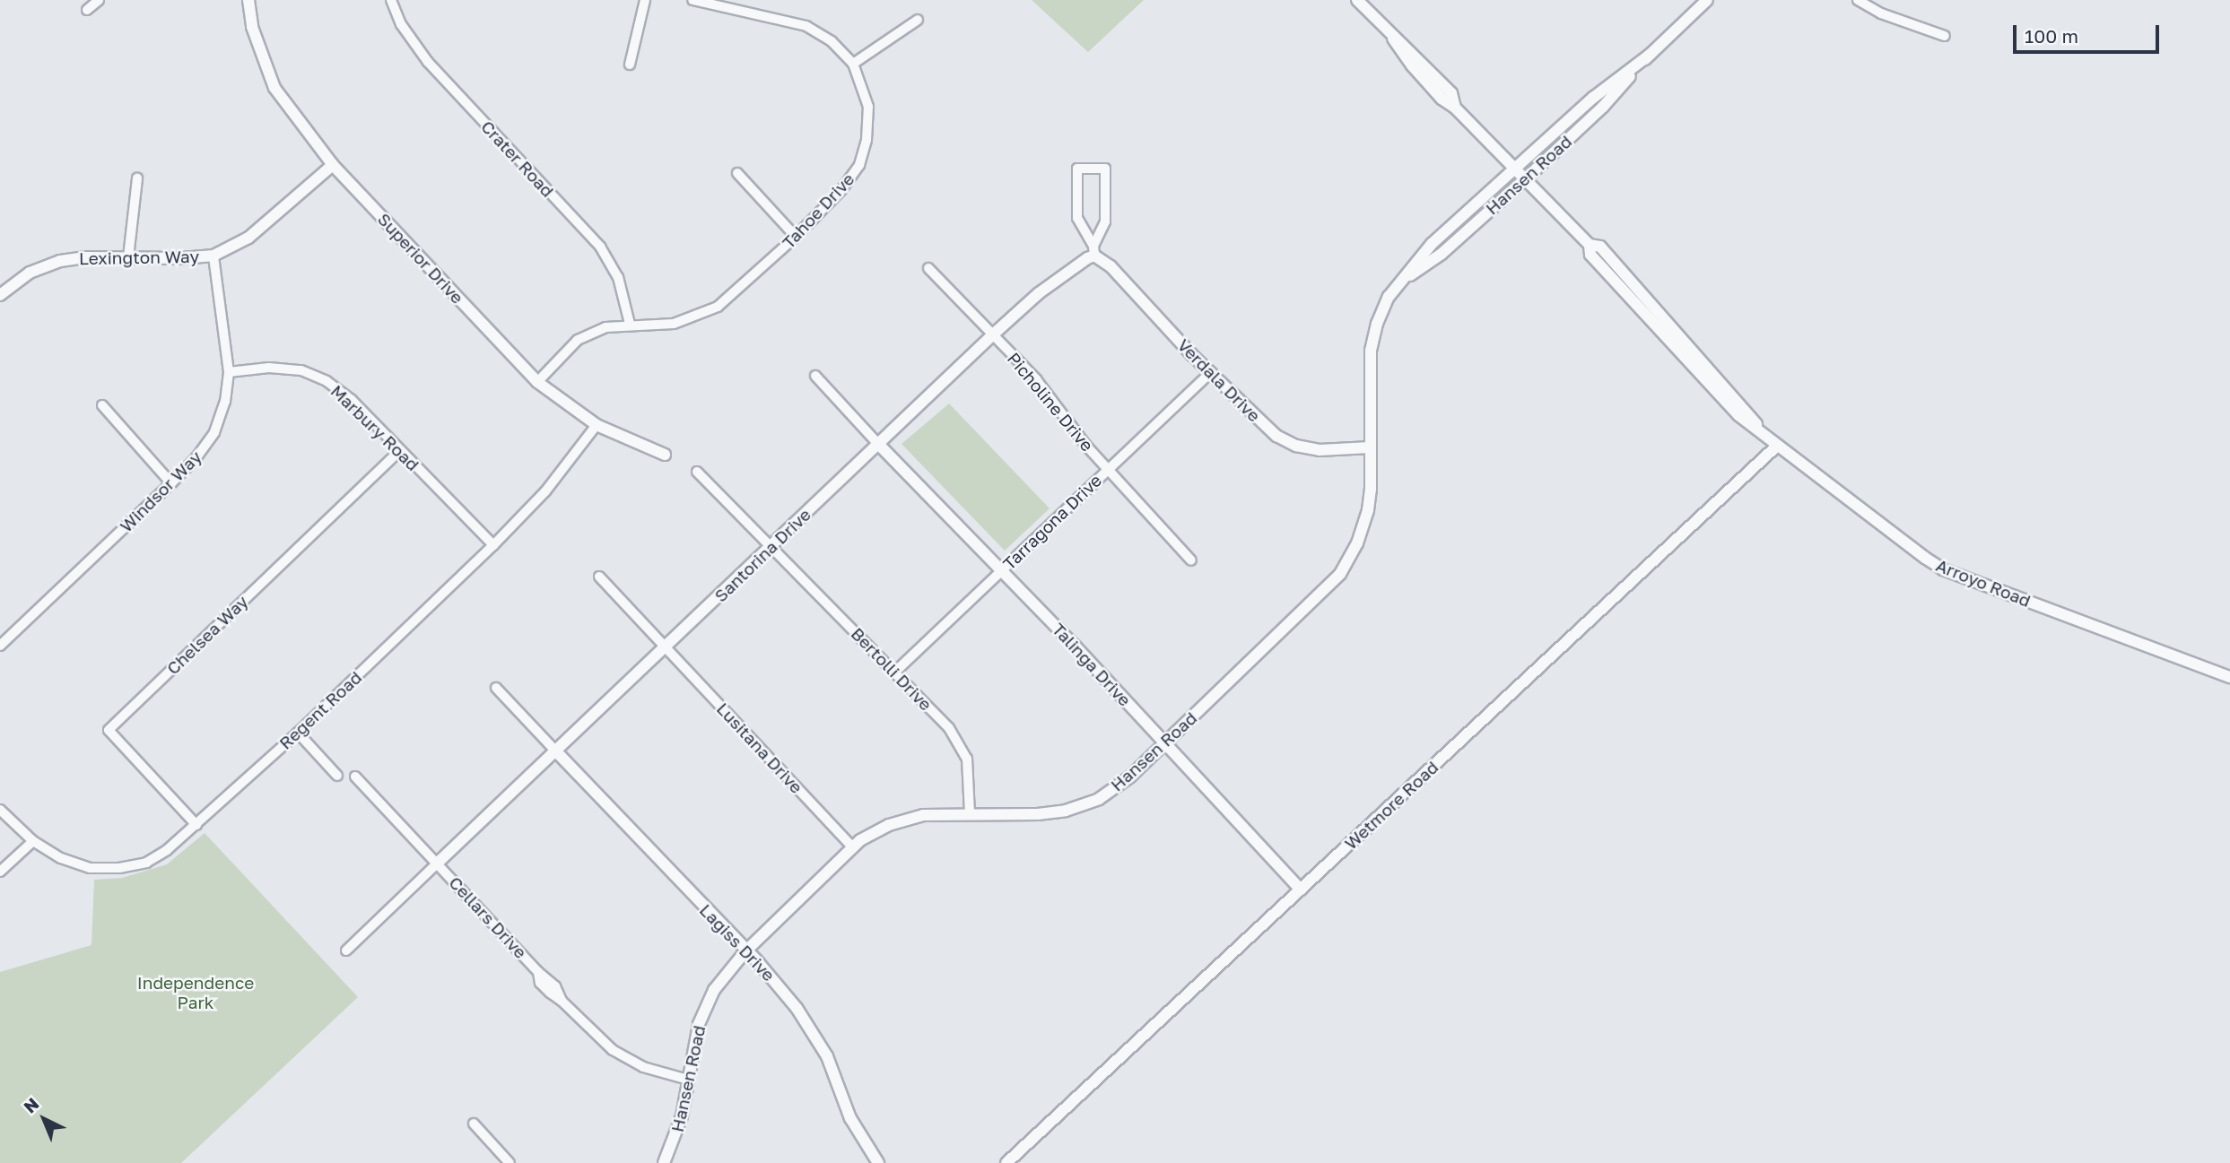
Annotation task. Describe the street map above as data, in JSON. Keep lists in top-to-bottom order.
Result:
{
  "streets": {
    "street": [
      "Crater Road",
      "Hansen Road",
      "Tahoe Drive",
      "Lexington Way",
      "Superior Drive",
      "Verdala Drive",
      "Picholine Drive",
      "Marbury Road",
      "Windsor Way",
      "Tarragona Drive",
      "Santorina Drive",
      "Arroyo Road",
      "Chelsea Way",
      "Talinga Drive",
      "Bertolli Drive",
      "Regent Road",
      "Lusitana Drive",
      "Wetmore Road",
      "Cellars Drive",
      "Lagiss Drive"
    ]
  },
  "crossings": [
    ["Crater Road", "Tahoe Drive"],
    ["Hansen Road", "Verdala Drive"],
    ["Hansen Road", "Arroyo Road"],
    ["Hansen Road", "Talinga Drive"],
    ["Hansen Road", "Bertolli Drive"],
    ["Hansen Road", "Lusitana Drive"],
    ["Hansen Road", "Cellars Drive"],
    ["Hansen Road", "Lagiss Drive"],
    ["Tahoe Drive", "Superior Drive"],
    ["Lexington Way", "Superior Drive"],
    ["Lexington Way", "Windsor Way"],
    ["Superior Drive", "Regent Road"],
    ["Verdala Drive", "Tarragona Drive"],
    ["Verdala Drive", "Santorina Drive"],
    ["Picholine Drive", "Tarragona Drive"],
    ["Picholine Drive", "Santorina Drive"],
    ["Marbury Road", "Windsor Way"],
    ["Marbury Road", "Chelsea Way"],
    ["Marbury Road", "Regent Road"],
    ["Tarragona Drive", "Talinga Drive"],
    ["Tarragona Drive", "Bertolli Drive"],
    ["Santorina Drive", "Talinga Drive"],
    ["Santorina Drive", "Bertolli Drive"],
    ["Santorina Drive", "Lusitana Drive"],
    ["Santorina Drive", "Cellars Drive"],
    ["Santorina Drive", "Lagiss Drive"],
    ["Arroyo Road", "Wetmore Road"],
    ["Chelsea Way", "Regent Road"],
    ["Talinga Drive", "Wetmore Road"]
  ],
  "parks": ["Independence Park"],
  "scale_bar": "100 m",
  "north": "top left"
}
